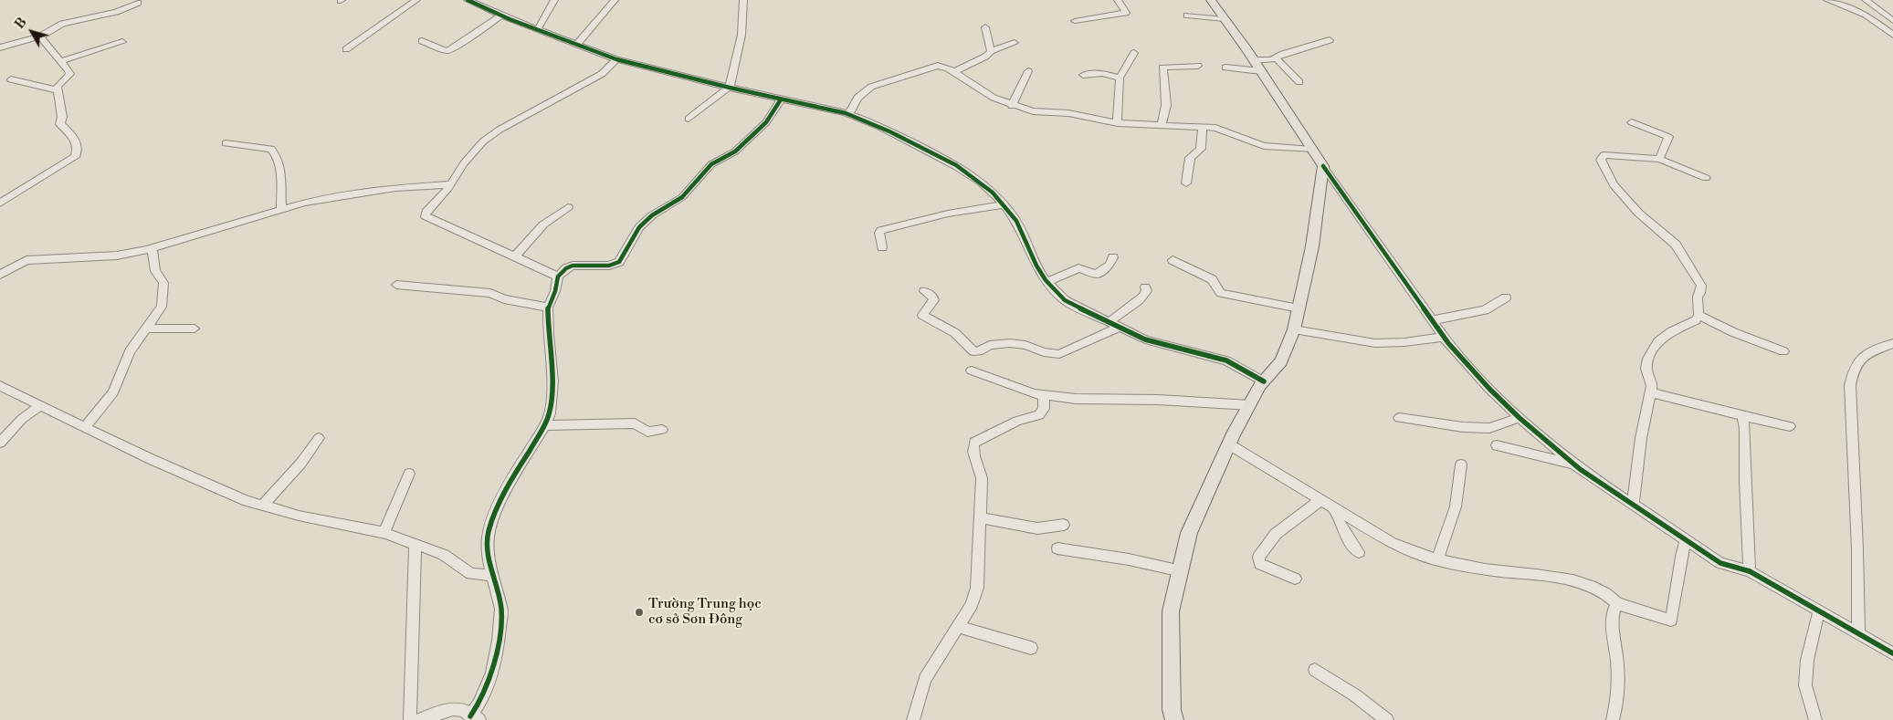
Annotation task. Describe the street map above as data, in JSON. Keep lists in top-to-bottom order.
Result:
{
  "places": ["Trường Trung học cơ sở Sơn Đông"],
  "north": "top left"
}
